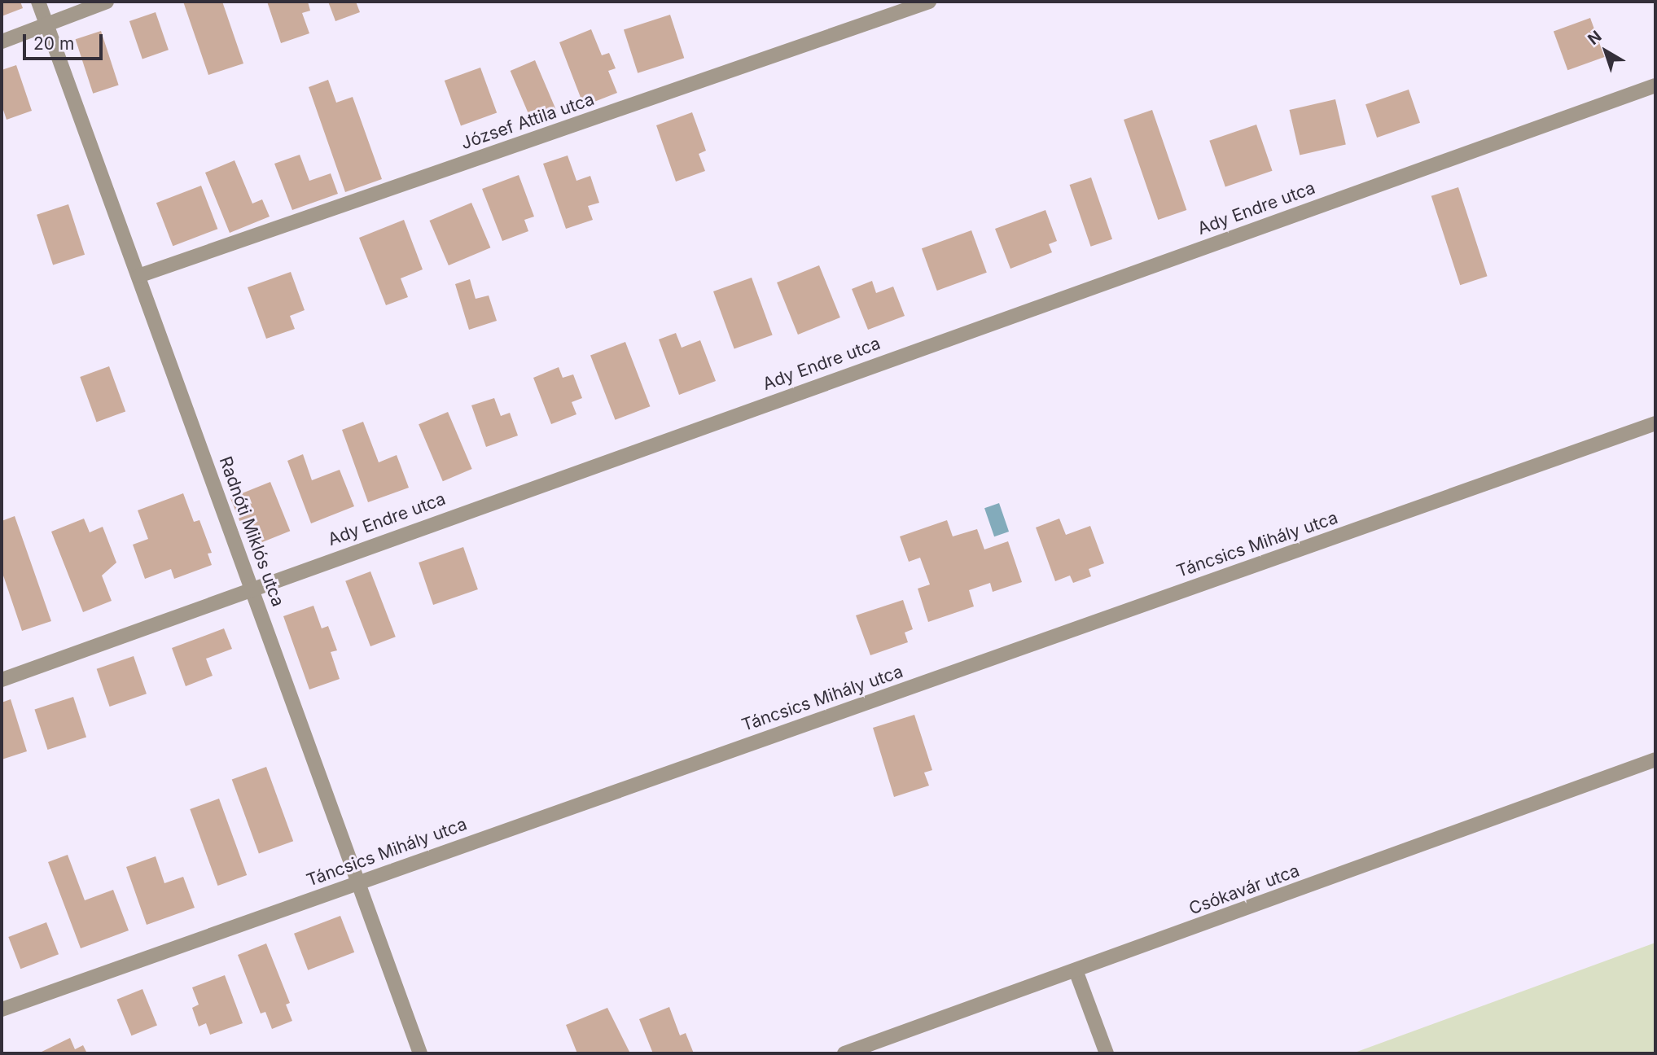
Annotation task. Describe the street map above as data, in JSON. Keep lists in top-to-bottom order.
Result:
{
  "streets": {
    "street": [
      "József Attila utca",
      "Ady Endre utca",
      "Radnóti Miklós utca",
      "Táncsics Mihály utca",
      "Csókavár utca"
    ]
  },
  "crossings": [
    ["József Attila utca", "Radnóti Miklós utca"],
    ["Ady Endre utca", "Radnóti Miklós utca"],
    ["Radnóti Miklós utca", "Táncsics Mihály utca"]
  ],
  "scale_bar": "20 m",
  "north": "top left"
}
